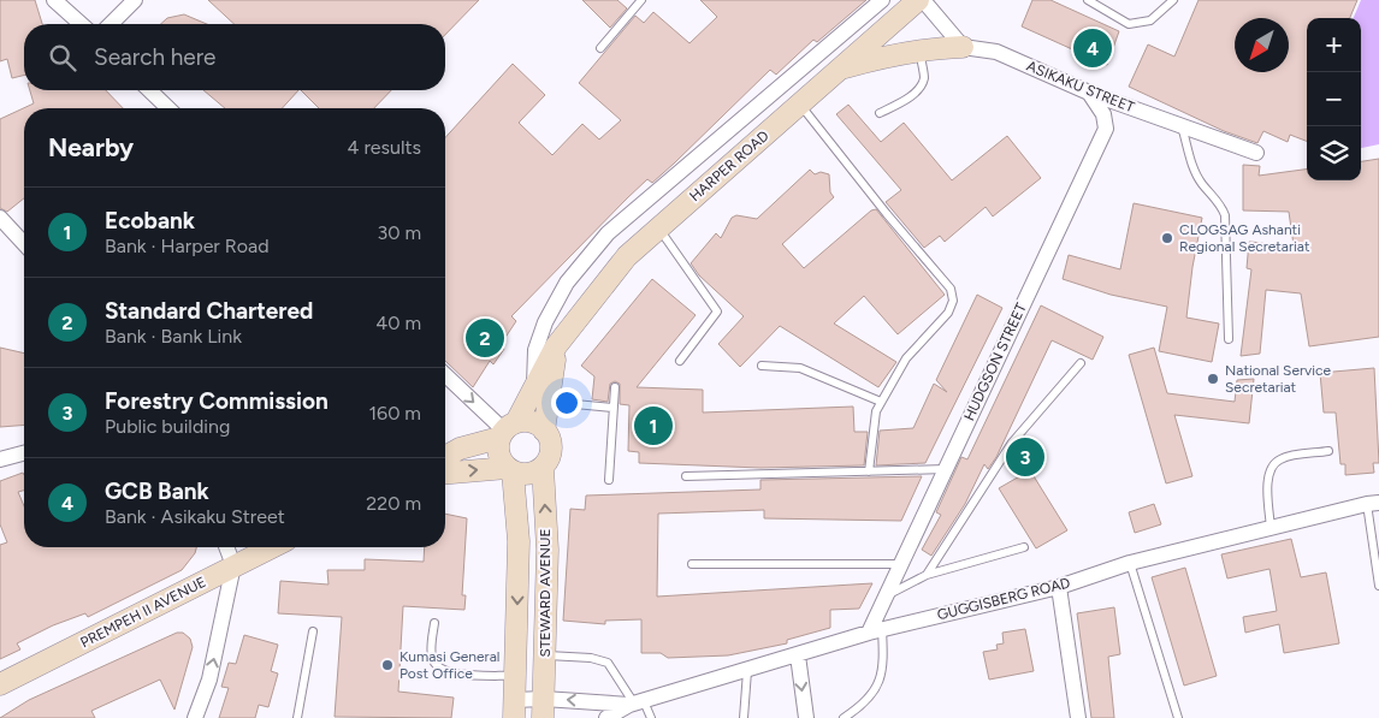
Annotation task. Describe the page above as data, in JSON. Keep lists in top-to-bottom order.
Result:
{
  "streets": {
    "street": [
      "ASIKAKU STREET",
      "HARPER ROAD",
      "HUDGSON STREET",
      "STEWARD AVENUE",
      "GUGGISBERG ROAD",
      "PREMPEH II AVENUE"
    ]
  },
  "crossings": [
    ["ASIKAKU STREET", "HUDGSON STREET"],
    ["HARPER ROAD", "STEWARD AVENUE"],
    ["HUDGSON STREET", "GUGGISBERG ROAD"],
    ["STEWARD AVENUE", "GUGGISBERG ROAD"]
  ],
  "places": ["CLOGSAG Ashanti Regional Secretariat", "National Service Secretariat", "Kumasi General Post Office"],
  "north": "bottom left",
  "page": {
    "map_buttons": ["+", "−"],
    "search": "Search here",
    "pins": [
      "4",
      "2",
      "1",
      "3"
    ],
    "heading": ["Nearby", "4 results"],
    "list": [
      {
        "mark": "1",
        "name": "Ecobank",
        "note": "Bank · Harper Road",
        "value": "30 m"
      },
      {
        "mark": "2",
        "name": "Standard Chartered",
        "note": "Bank · Bank Link",
        "value": "40 m"
      },
      {
        "mark": "3",
        "name": "Forestry Commission",
        "note": "Public building",
        "value": "160 m"
      },
      {
        "mark": "4",
        "name": "GCB Bank",
        "note": "Bank · Asikaku Street",
        "value": "220 m"
      }
    ]
  }
}
